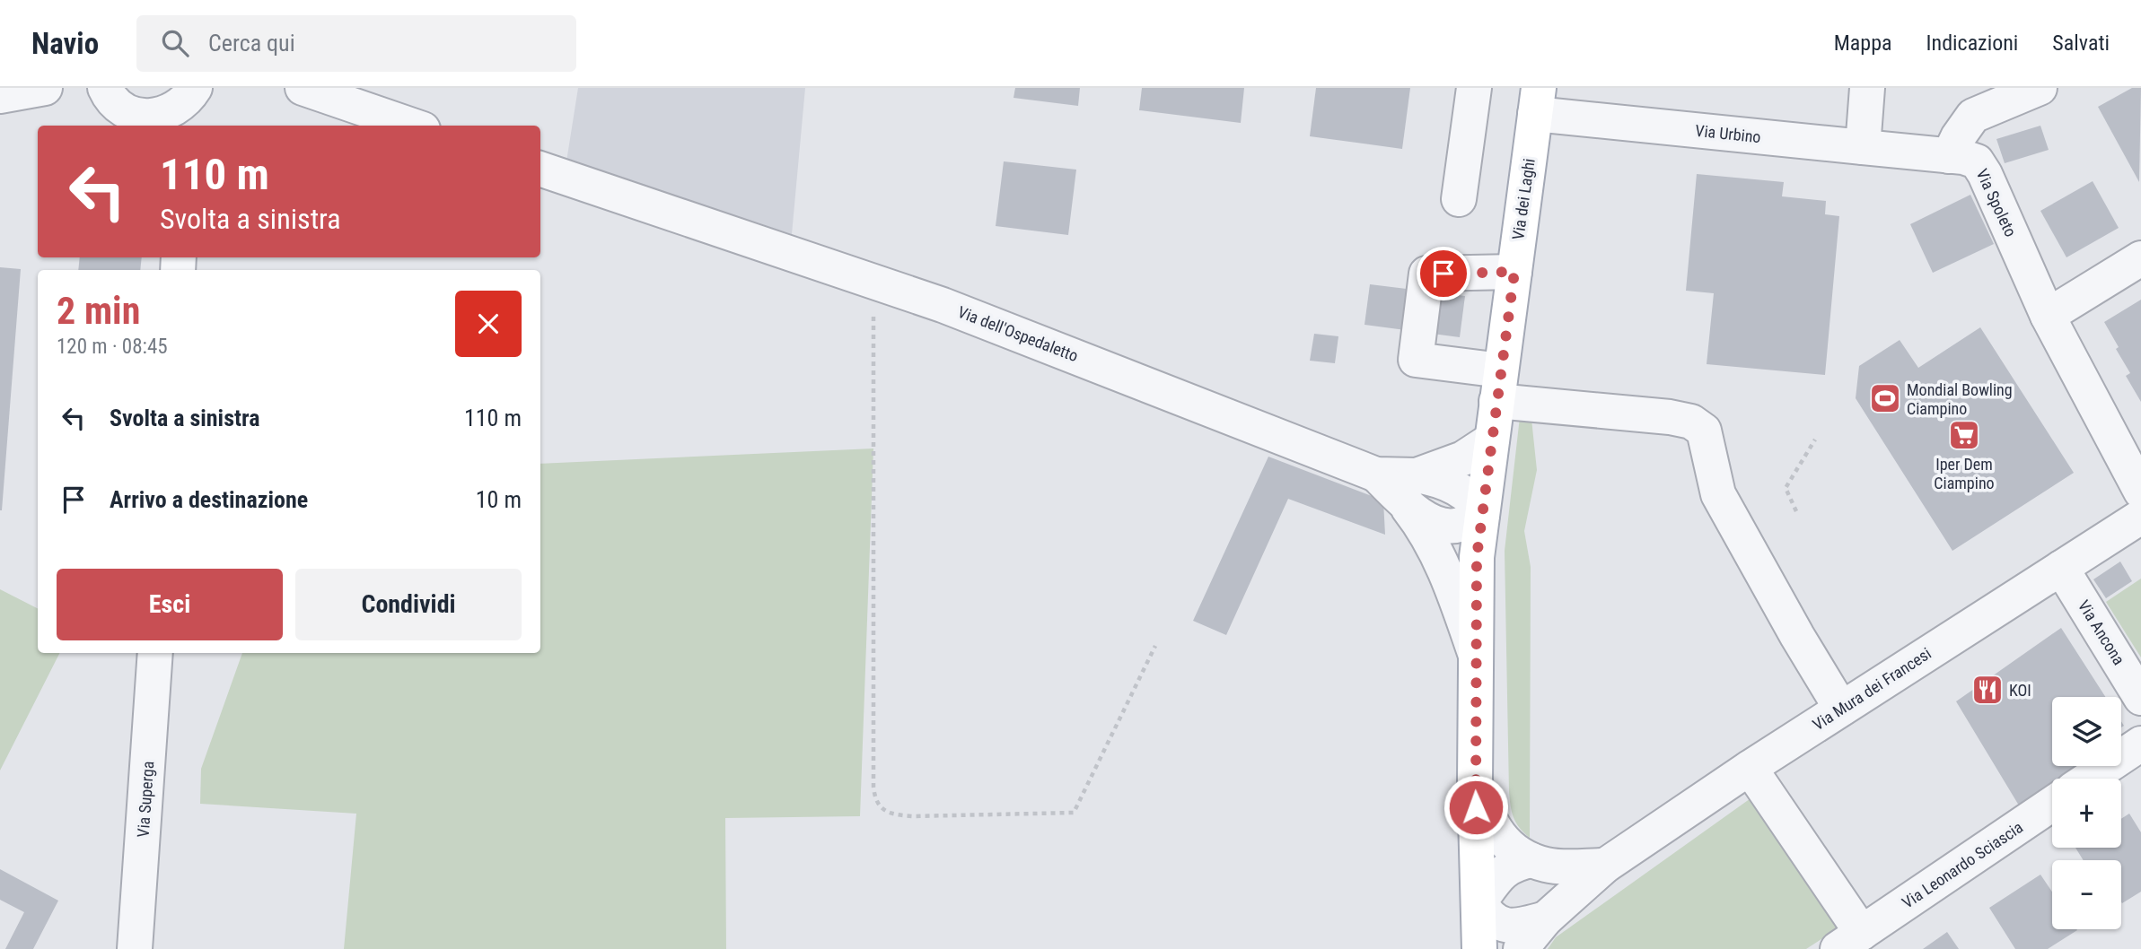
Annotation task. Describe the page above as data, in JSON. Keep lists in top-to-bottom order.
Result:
{
  "streets": {
    "main road": ["Via dei Laghi"],
    "street": [
      "Via Urbino",
      "Via Spoleto",
      "Via dell'Ospedaletto",
      "Via Ancona",
      "Via Mura dei Francesi",
      "Via Superga",
      "Via Leonardo Sciascia"
    ]
  },
  "crossings": [
    ["Via Urbino", "Via dei Laghi"],
    ["Via Urbino", "Via Spoleto"],
    ["Via dei Laghi", "Via Mura dei Francesi"],
    ["Via Ancona", "Via Mura dei Francesi"],
    ["Via Mura dei Francesi", "Via Leonardo Sciascia"]
  ],
  "places": {
    "sports": ["Mondial Bowling Ciampino"],
    "supermarket": ["Iper Dem Ciampino"],
    "restaurant": ["KOI"]
  },
  "page": {
    "header": "Navio",
    "search": "Cerca qui",
    "nav": ["Mappa", "Indicazioni", "Salvati"],
    "turn": ["110 m", "Svolta a sinistra"],
    "heading": ["2 min", "120 m · 08:45"],
    "list": [
      {
        "name": "Svolta a sinistra",
        "value": "110 m"
      },
      {
        "name": "Arrivo a destinazione",
        "value": "10 m"
      }
    ],
    "buttons": ["Esci", "Condividi"],
    "map_buttons": ["+", "−"]
  }
}
